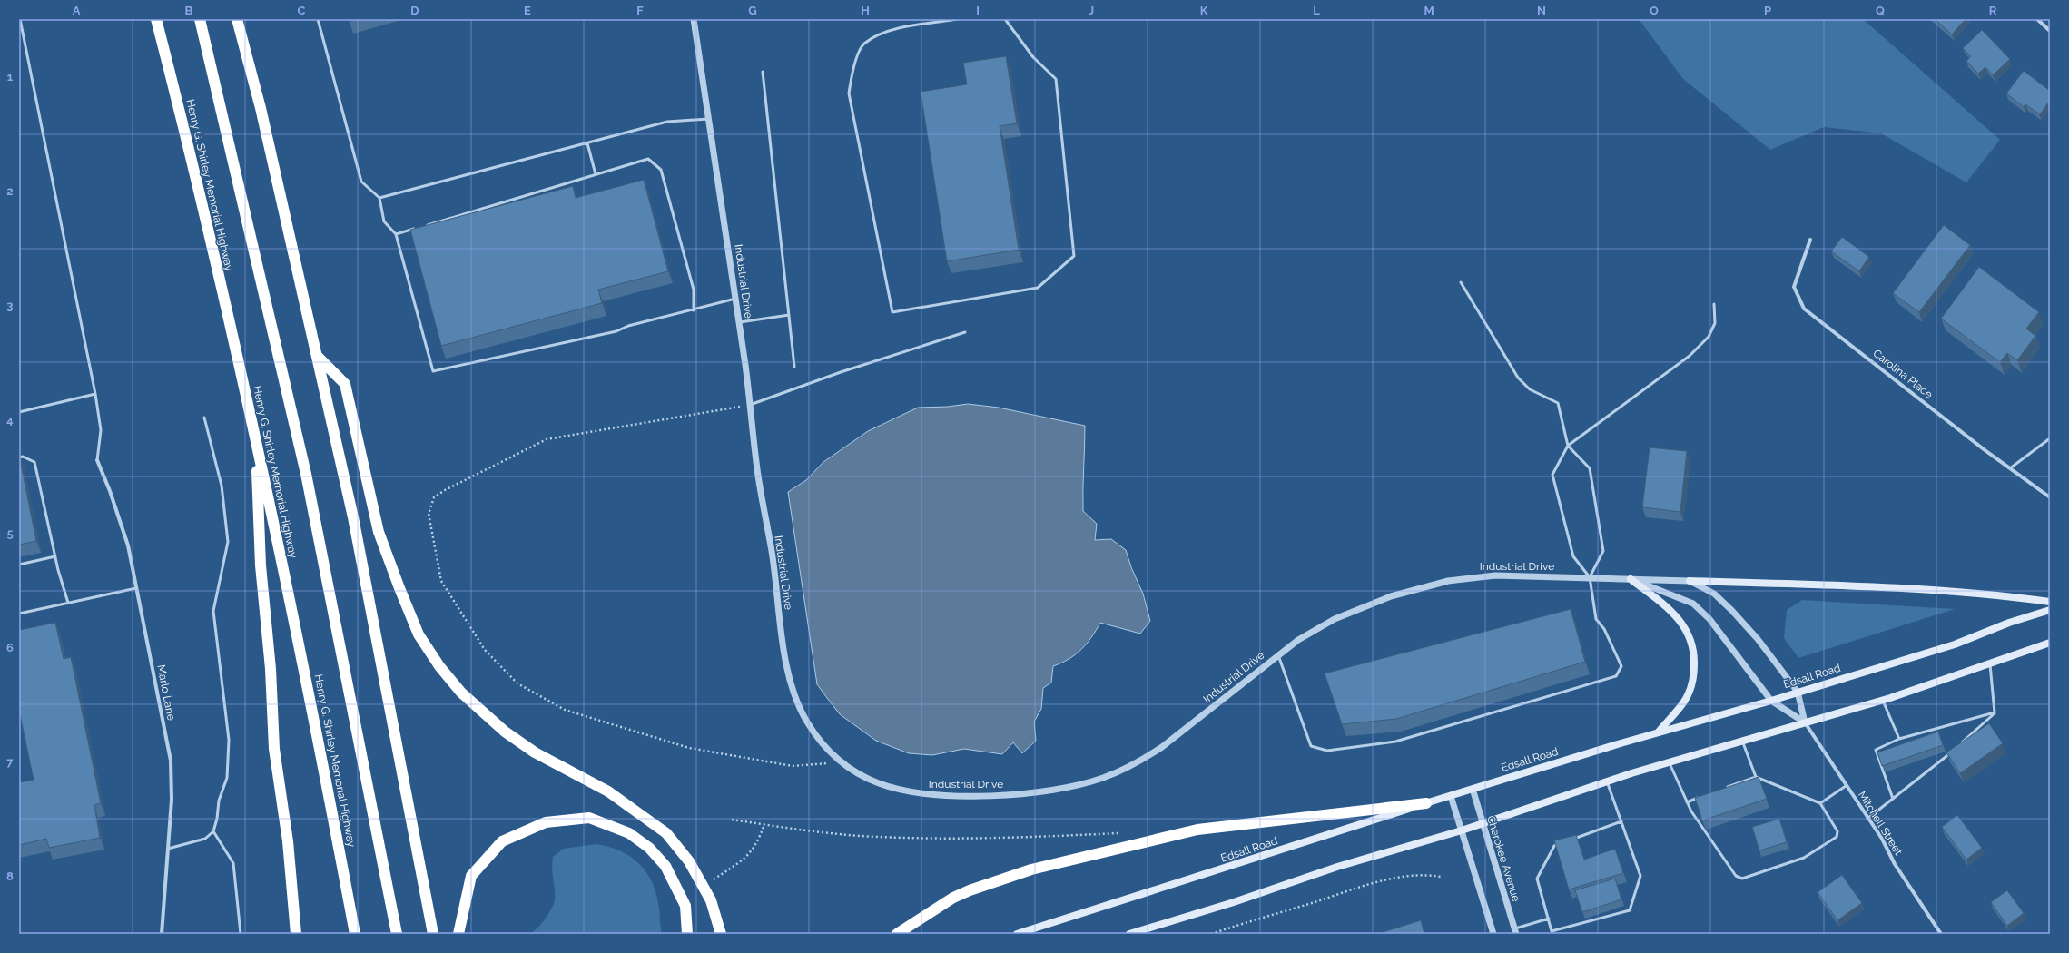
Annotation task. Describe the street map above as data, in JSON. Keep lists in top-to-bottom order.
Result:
{
  "streets": {
    "highway": ["Henry G. Shirley Memorial Highway"],
    "main road": ["Edsall Road"],
    "street": [
      "Industrial Drive",
      "Carolina Place",
      "Marlo Lane",
      "Mitchell Street",
      "Cherokee Avenue"
    ]
  },
  "crossings": [
    ["Industrial Drive", "Edsall Road"],
    ["Industrial Drive", "Mitchell Street"],
    ["Edsall Road", "Cherokee Avenue"]
  ],
  "grid": {
    "columns": [
      "A",
      "B",
      "C",
      "D",
      "E",
      "F",
      "G",
      "H",
      "I",
      "J",
      "K",
      "L",
      "M",
      "N",
      "O",
      "P",
      "Q",
      "R"
    ],
    "rows": [
      "1",
      "2",
      "3",
      "4",
      "5",
      "6",
      "7",
      "8"
    ]
  }
}
